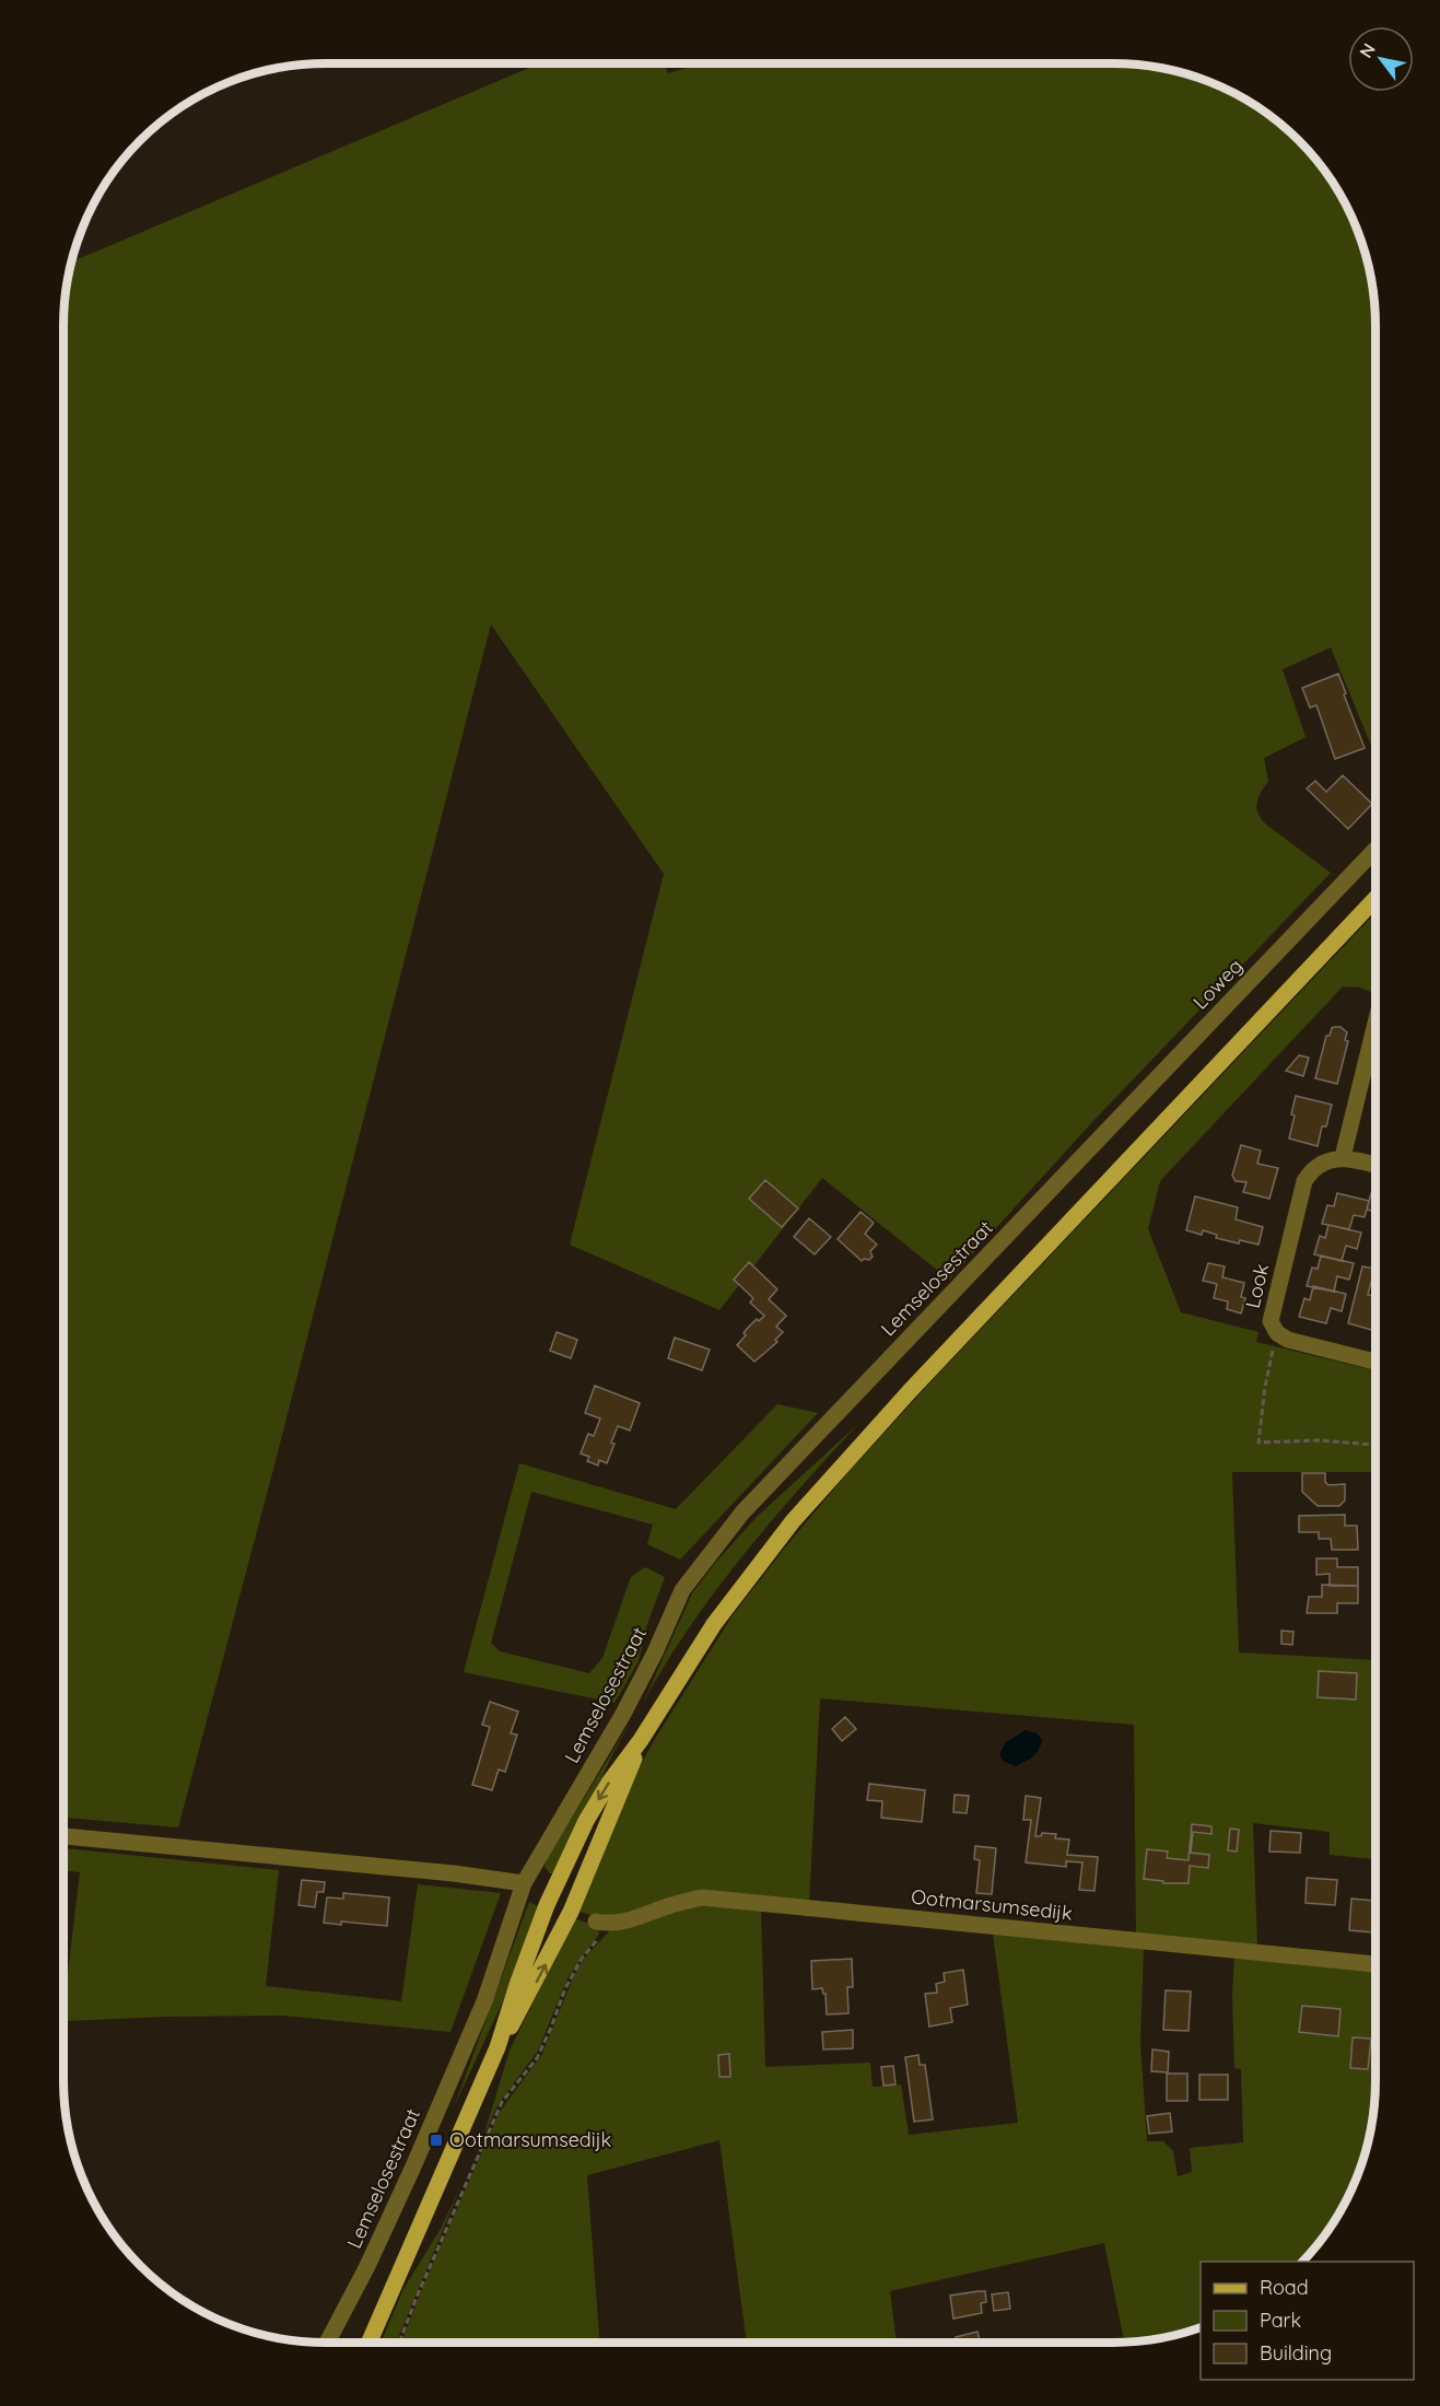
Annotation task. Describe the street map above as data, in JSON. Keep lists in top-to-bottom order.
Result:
{
  "streets": {
    "street": [
      "Loweg",
      "Lemselosestraat",
      "Look",
      "Ootmarsumsedijk"
    ]
  },
  "crossings": [
    ["Loweg", "Lemselosestraat"]
  ],
  "places": {
    "transit": ["Ootmarsumsedijk"]
  },
  "legend": ["Road", "Park", "Building"],
  "north": "top left"
}
